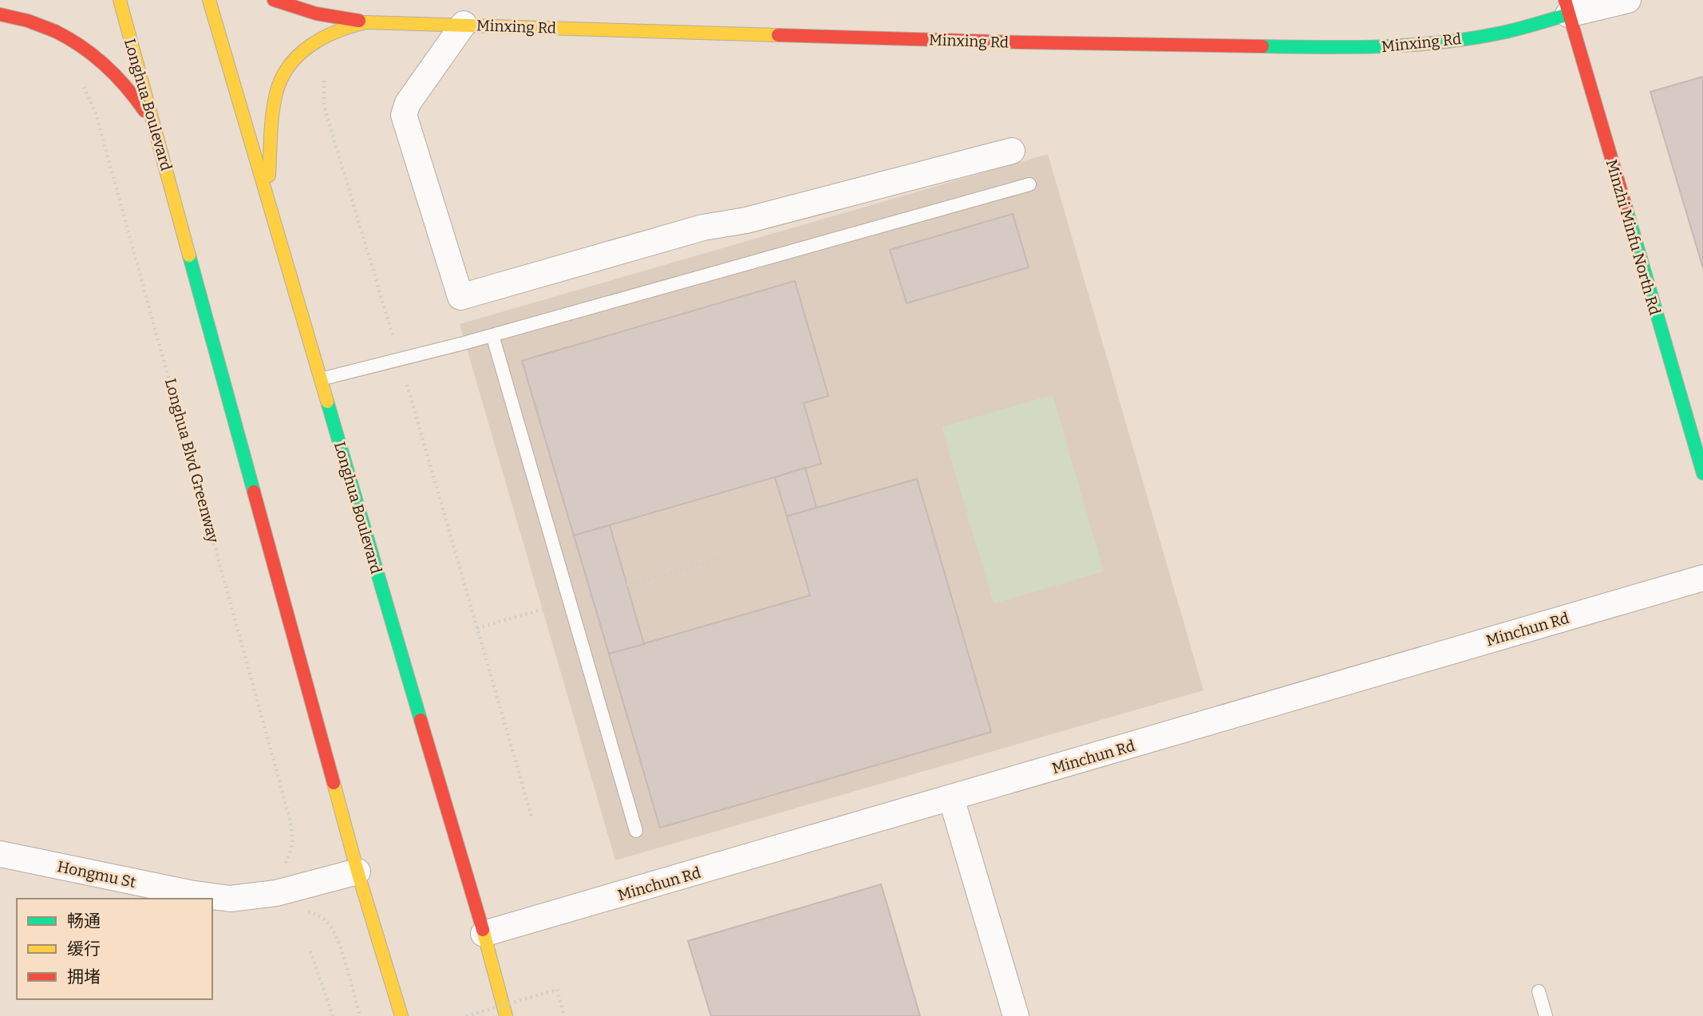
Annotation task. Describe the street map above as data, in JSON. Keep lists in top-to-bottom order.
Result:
{
  "streets": {
    "main road": ["Minxing Rd", "Longhua Boulevard", "Minzhi Minfu North Rd"],
    "street": ["Minchun Rd", "Hongmu St"],
    "path": ["Longhua Blvd Greenway"]
  },
  "crossings": [
    ["Minxing Rd", "Minzhi Minfu North Rd"],
    ["Longhua Boulevard", "Minchun Rd"],
    ["Longhua Boulevard", "Hongmu St"]
  ],
  "legend": ["畅通", "缓行", "拥堵"]
}
